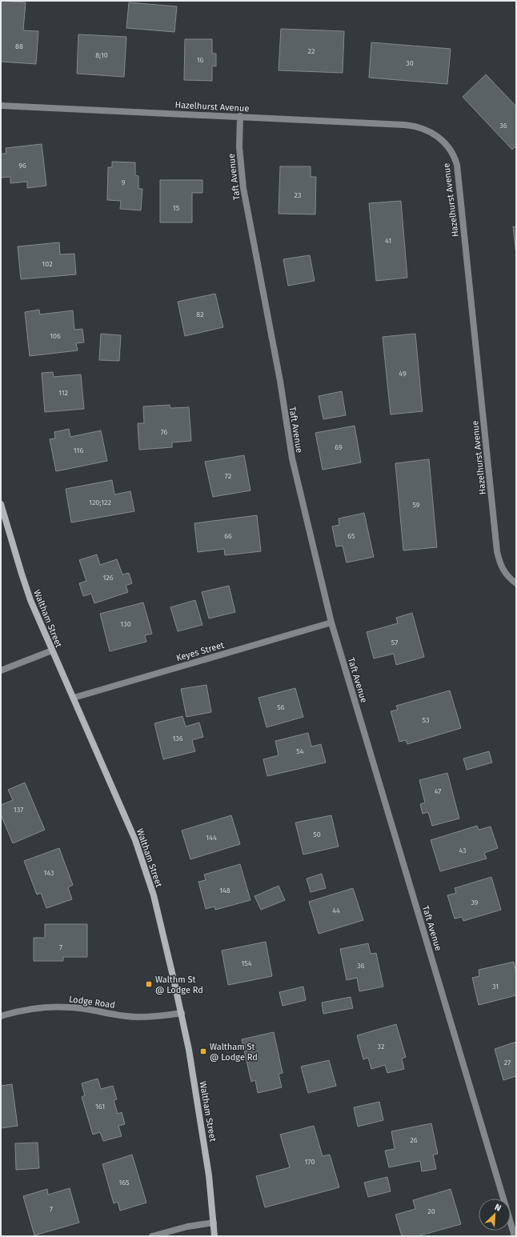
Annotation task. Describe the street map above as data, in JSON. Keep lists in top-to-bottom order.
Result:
{
  "streets": {
    "main road": ["Waltham Street"],
    "street": [
      "Hazelhurst Avenue",
      "Taft Avenue",
      "Keyes Street",
      "Lodge Road"
    ]
  },
  "crossings": [
    ["Hazelhurst Avenue", "Taft Avenue"],
    ["Taft Avenue", "Keyes Street"],
    ["Waltham Street", "Keyes Street"],
    ["Waltham Street", "Lodge Road"]
  ],
  "places": {
    "transit": ["Walthm St @ Lodge Rd", "Waltham St @ Lodge Rd"]
  },
  "house_numbers": [
    "88",
    "22",
    "8;10",
    "16",
    "30",
    "36",
    "96",
    "9",
    "23",
    "15",
    "41",
    "102",
    "82",
    "106",
    "49",
    "112",
    "76",
    "69",
    "116",
    "72",
    "120;122",
    "59",
    "66",
    "65",
    "126",
    "130",
    "57",
    "56",
    "53",
    "136",
    "54",
    "47",
    "137",
    "50",
    "144",
    "43",
    "143",
    "148",
    "39",
    "44",
    "7",
    "154",
    "36",
    "31",
    "32",
    "27",
    "161",
    "26",
    "170",
    "165",
    "7",
    "20"
  ],
  "north": "top right"
}
